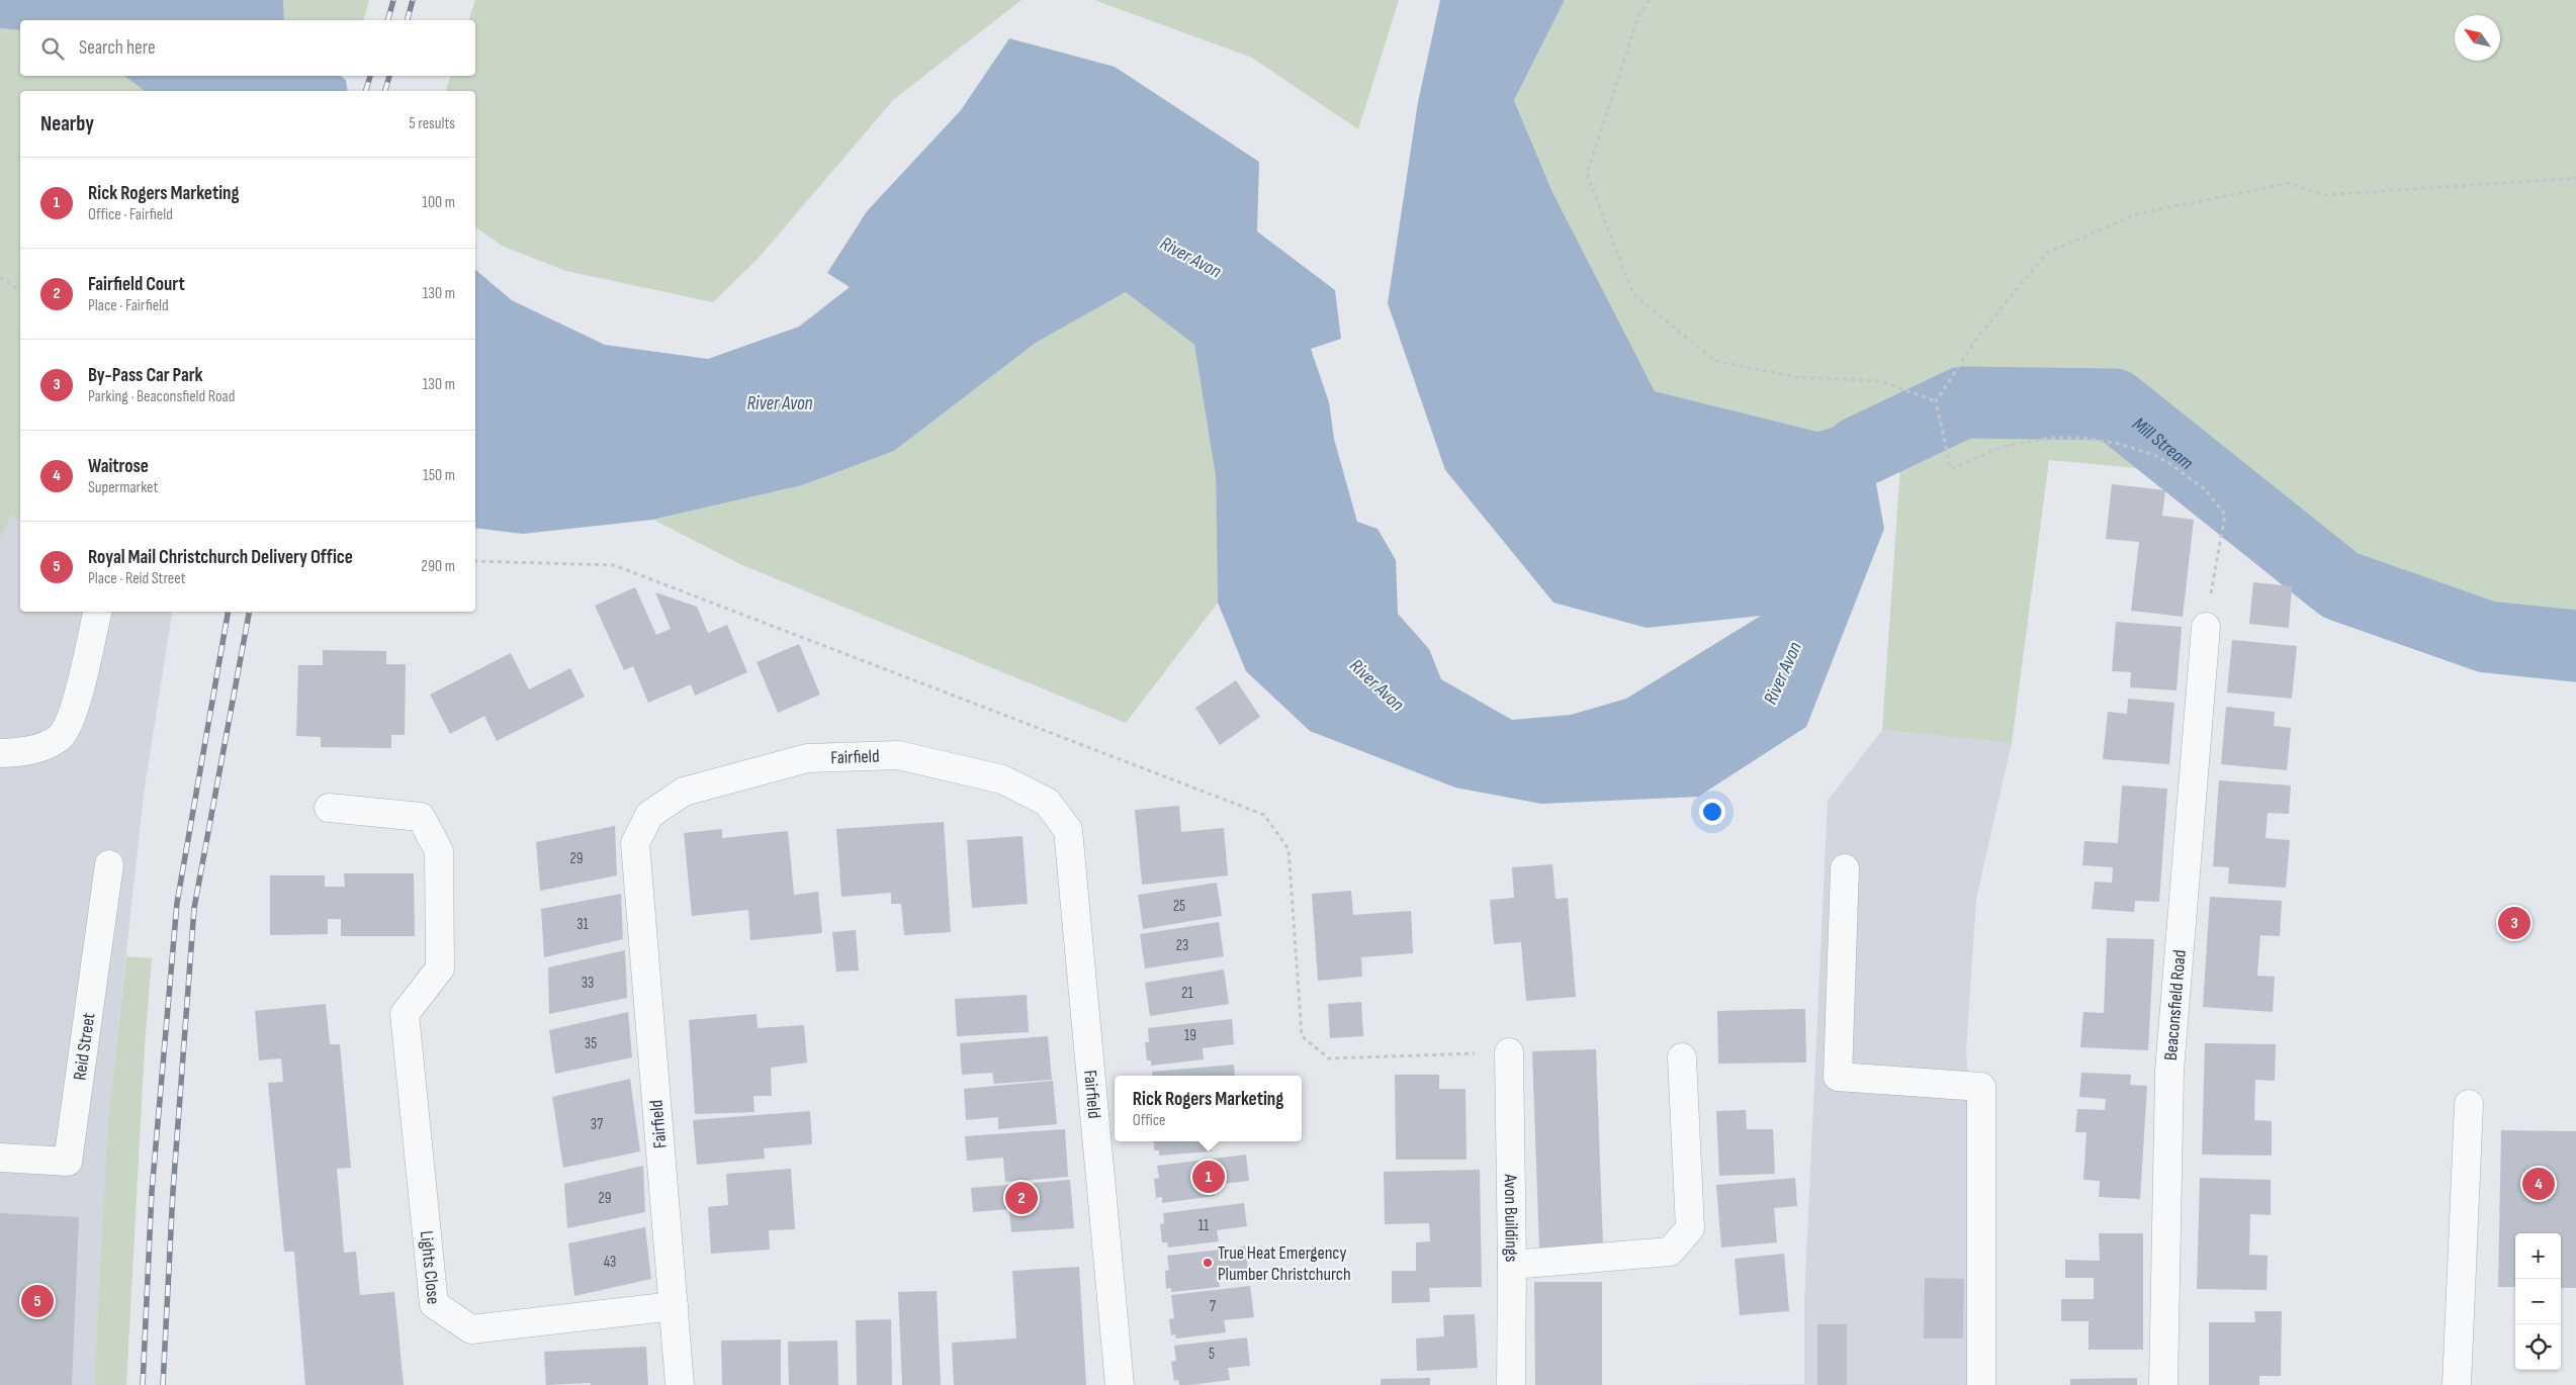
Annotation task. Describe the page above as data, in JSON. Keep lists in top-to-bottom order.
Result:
{
  "streets": {
    "street": [
      "Fairfield",
      "Beaconsfield Road",
      "Reid Street",
      "Avon Buildings",
      "Lights Close"
    ]
  },
  "crossings": [
    ["Fairfield", "Lights Close"]
  ],
  "water": ["River Avon", "Mill Stream"],
  "places": ["True Heat Emergency Plumber Christchurch"],
  "house_numbers": [
    "29",
    "25",
    "31",
    "23",
    "33",
    "21",
    "19",
    "35",
    "37",
    "29",
    "11",
    "43",
    "7",
    "5"
  ],
  "north": "top left",
  "page": {
    "search": "Search here",
    "heading": ["Nearby", "5 results"],
    "list": [
      {
        "mark": "1",
        "name": "Rick Rogers Marketing",
        "note": "Office · Fairfield",
        "value": "100 m"
      },
      {
        "mark": "2",
        "name": "Fairfield Court",
        "note": "Place · Fairfield",
        "value": "130 m"
      },
      {
        "mark": "3",
        "name": "By-Pass Car Park",
        "note": "Parking · Beaconsfield Road",
        "value": "130 m"
      },
      {
        "mark": "4",
        "name": "Waitrose",
        "note": "Supermarket",
        "value": "150 m"
      },
      {
        "mark": "5",
        "name": "Royal Mail Christchurch Delivery Office",
        "note": "Place · Reid Street",
        "value": "290 m"
      }
    ],
    "pins": [
      "3",
      "1",
      "4",
      "2",
      "5"
    ],
    "popup": ["Rick Rogers Marketing", "Office"],
    "map_buttons": ["+", "−"]
  }
}
